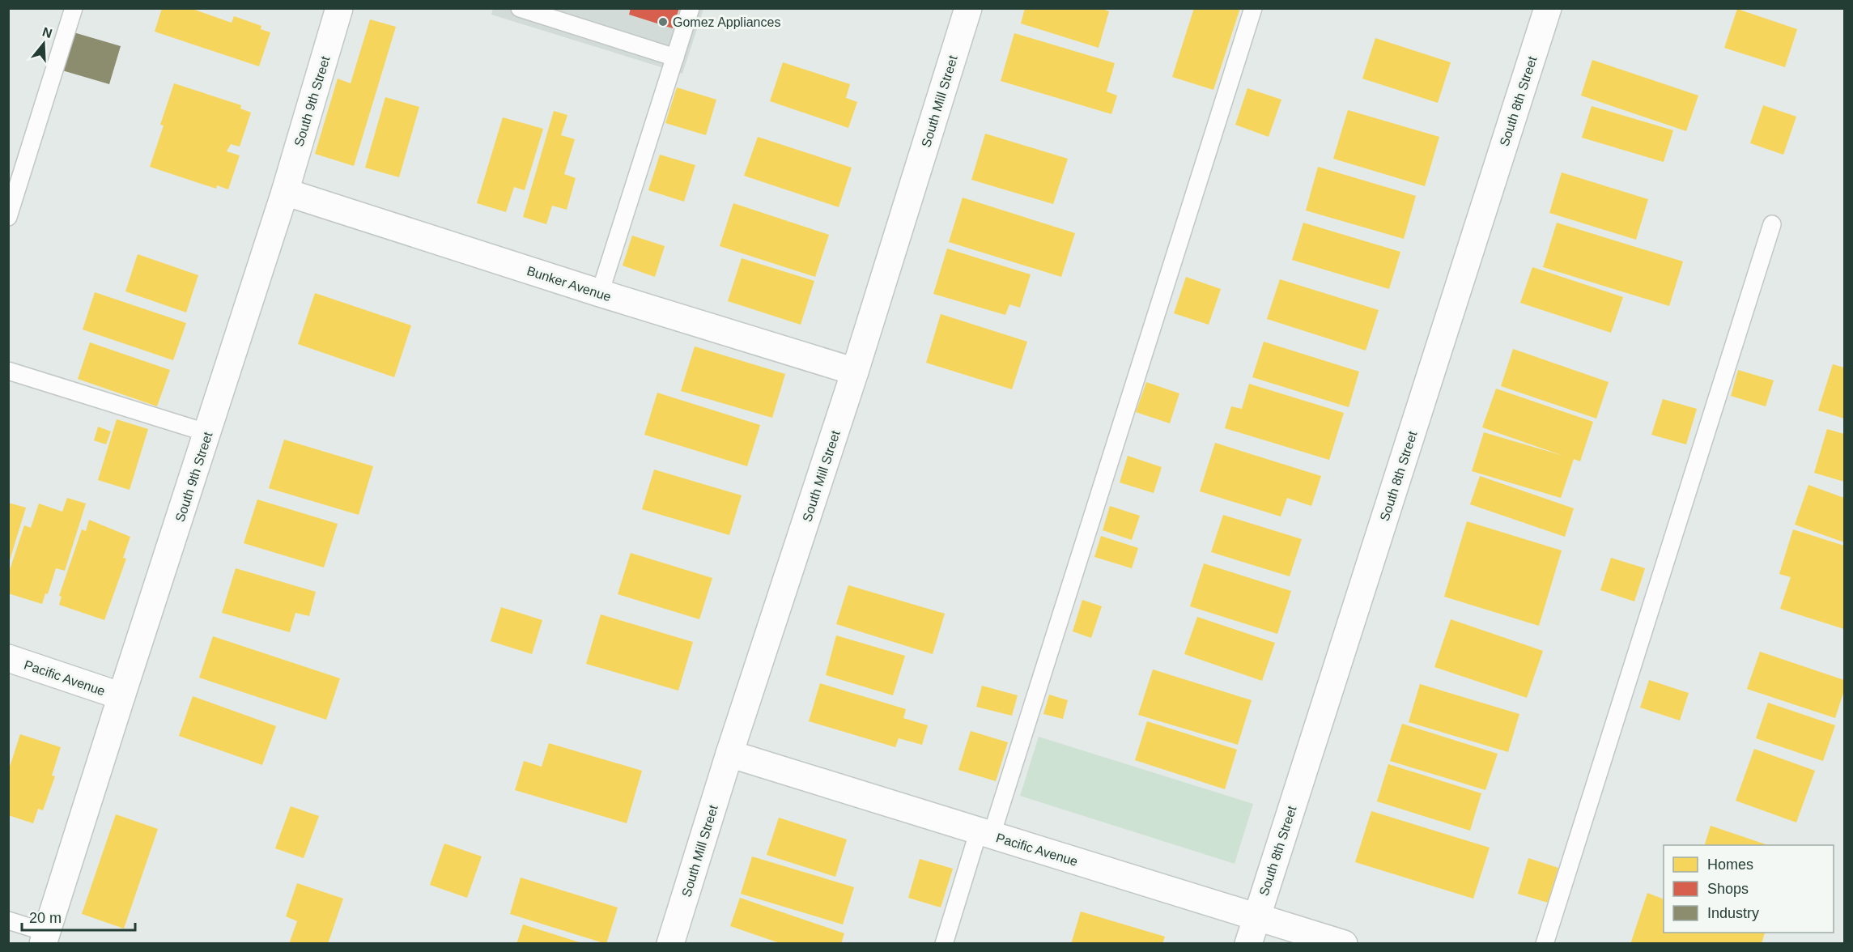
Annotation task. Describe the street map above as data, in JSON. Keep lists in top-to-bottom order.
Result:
{
  "streets": {
    "street": [
      "South 9th Street",
      "South Mill Street",
      "South 8th Street",
      "Bunker Avenue",
      "Pacific Avenue"
    ]
  },
  "crossings": [
    ["South 9th Street", "Bunker Avenue"],
    ["South 9th Street", "Pacific Avenue"],
    ["South Mill Street", "Bunker Avenue"],
    ["South Mill Street", "Pacific Avenue"],
    ["South 8th Street", "Pacific Avenue"]
  ],
  "places": ["Gomez Appliances"],
  "legend": ["Homes", "Shops", "Industry"],
  "scale_bar": "20 m",
  "north": "top"
}
